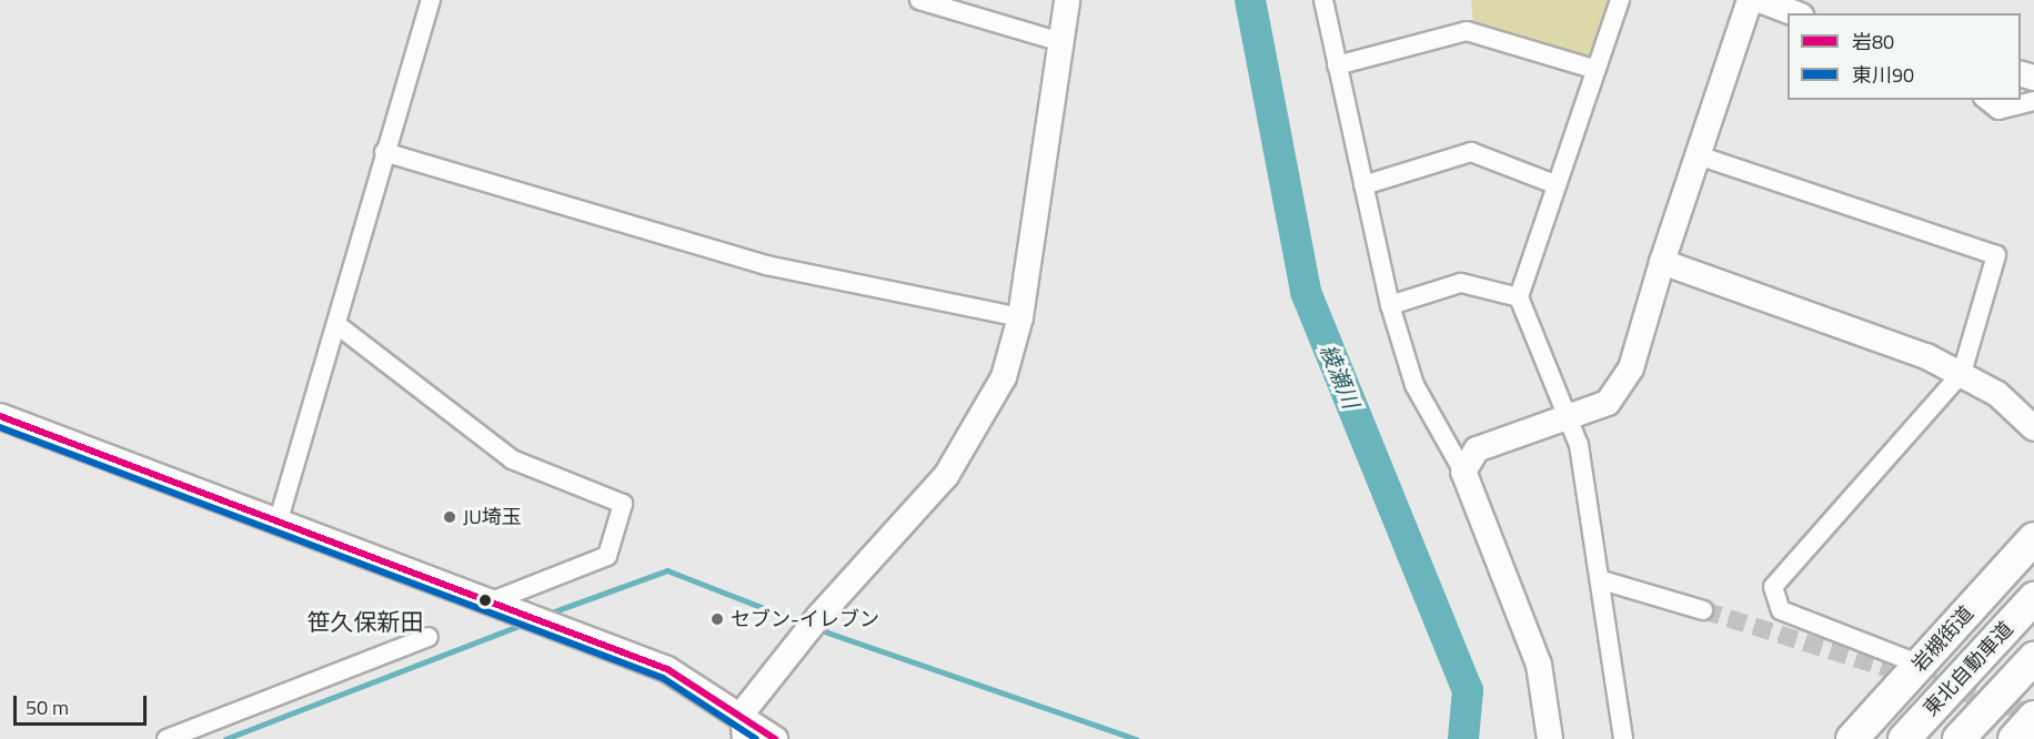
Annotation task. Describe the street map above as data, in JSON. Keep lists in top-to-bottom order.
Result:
{
  "streets": {
    "highway": ["岩槻街道", "東北自動車道"]
  },
  "districts": ["笹久保新田"],
  "water": ["綾瀬川"],
  "places": ["JU埼玉", "セブン-イレブン"],
  "lines": ["transit line 岩80", "transit line 東川90"],
  "legend": ["岩80", "東川90"],
  "scale_bar": "50 m"
}
